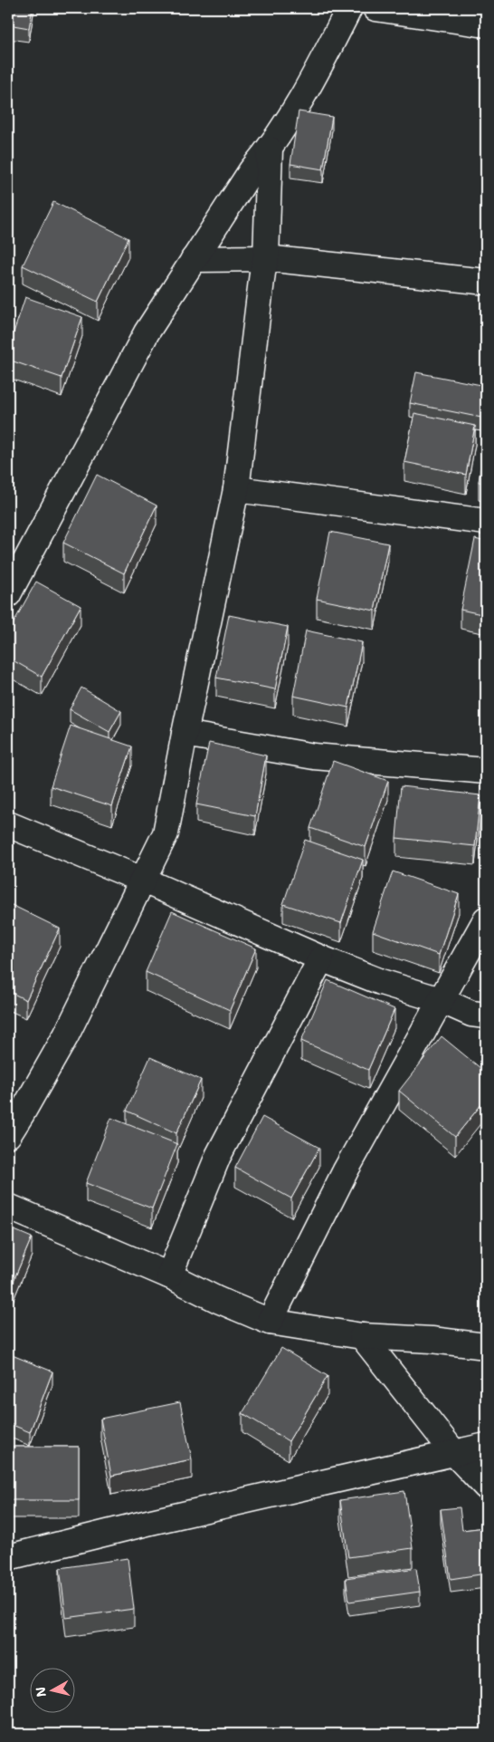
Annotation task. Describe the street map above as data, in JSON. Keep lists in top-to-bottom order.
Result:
{
  "north": "left"
}
